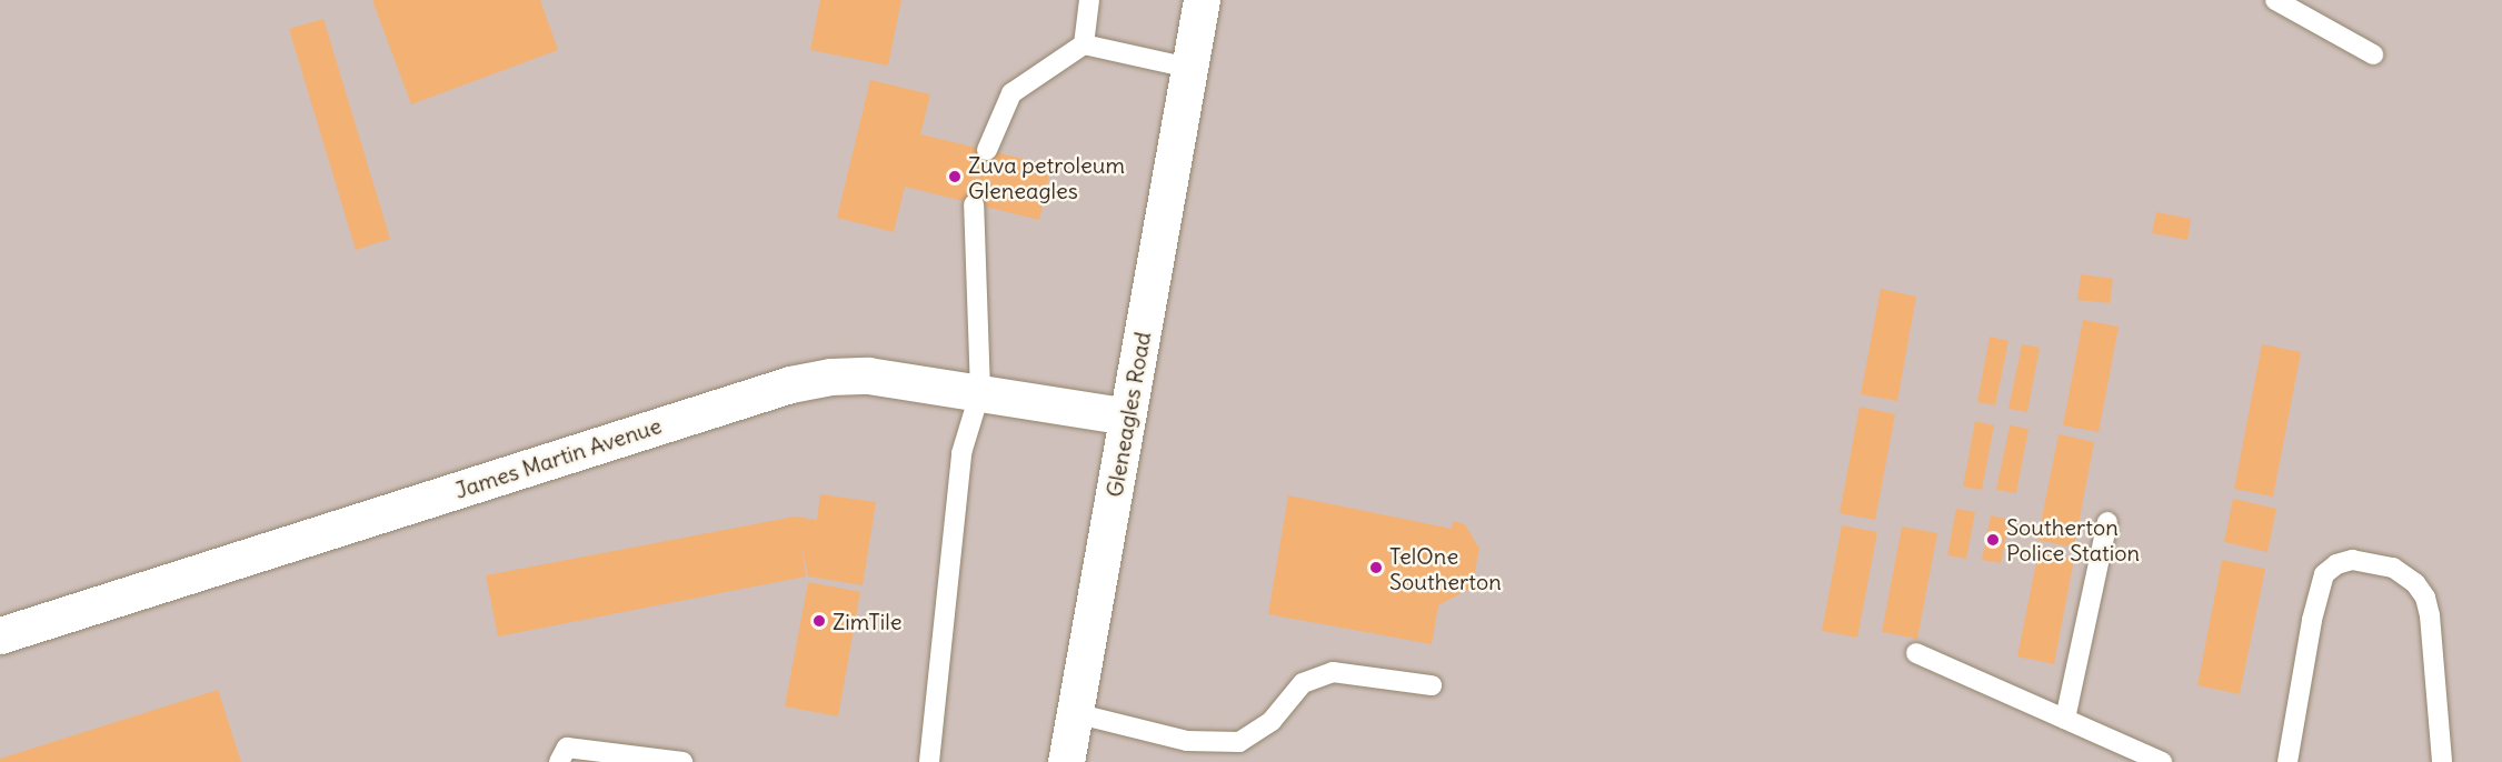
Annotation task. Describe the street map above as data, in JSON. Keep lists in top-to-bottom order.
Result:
{
  "streets": {
    "street": ["Gleneagles Road", "James Martin Avenue"]
  },
  "crossings": [
    ["Gleneagles Road", "James Martin Avenue"]
  ],
  "places": [
    "Zuva petroleum Gleneagles",
    "Southerton Police Station",
    "TelOne Southerton",
    "ZimTile"
  ]
}
